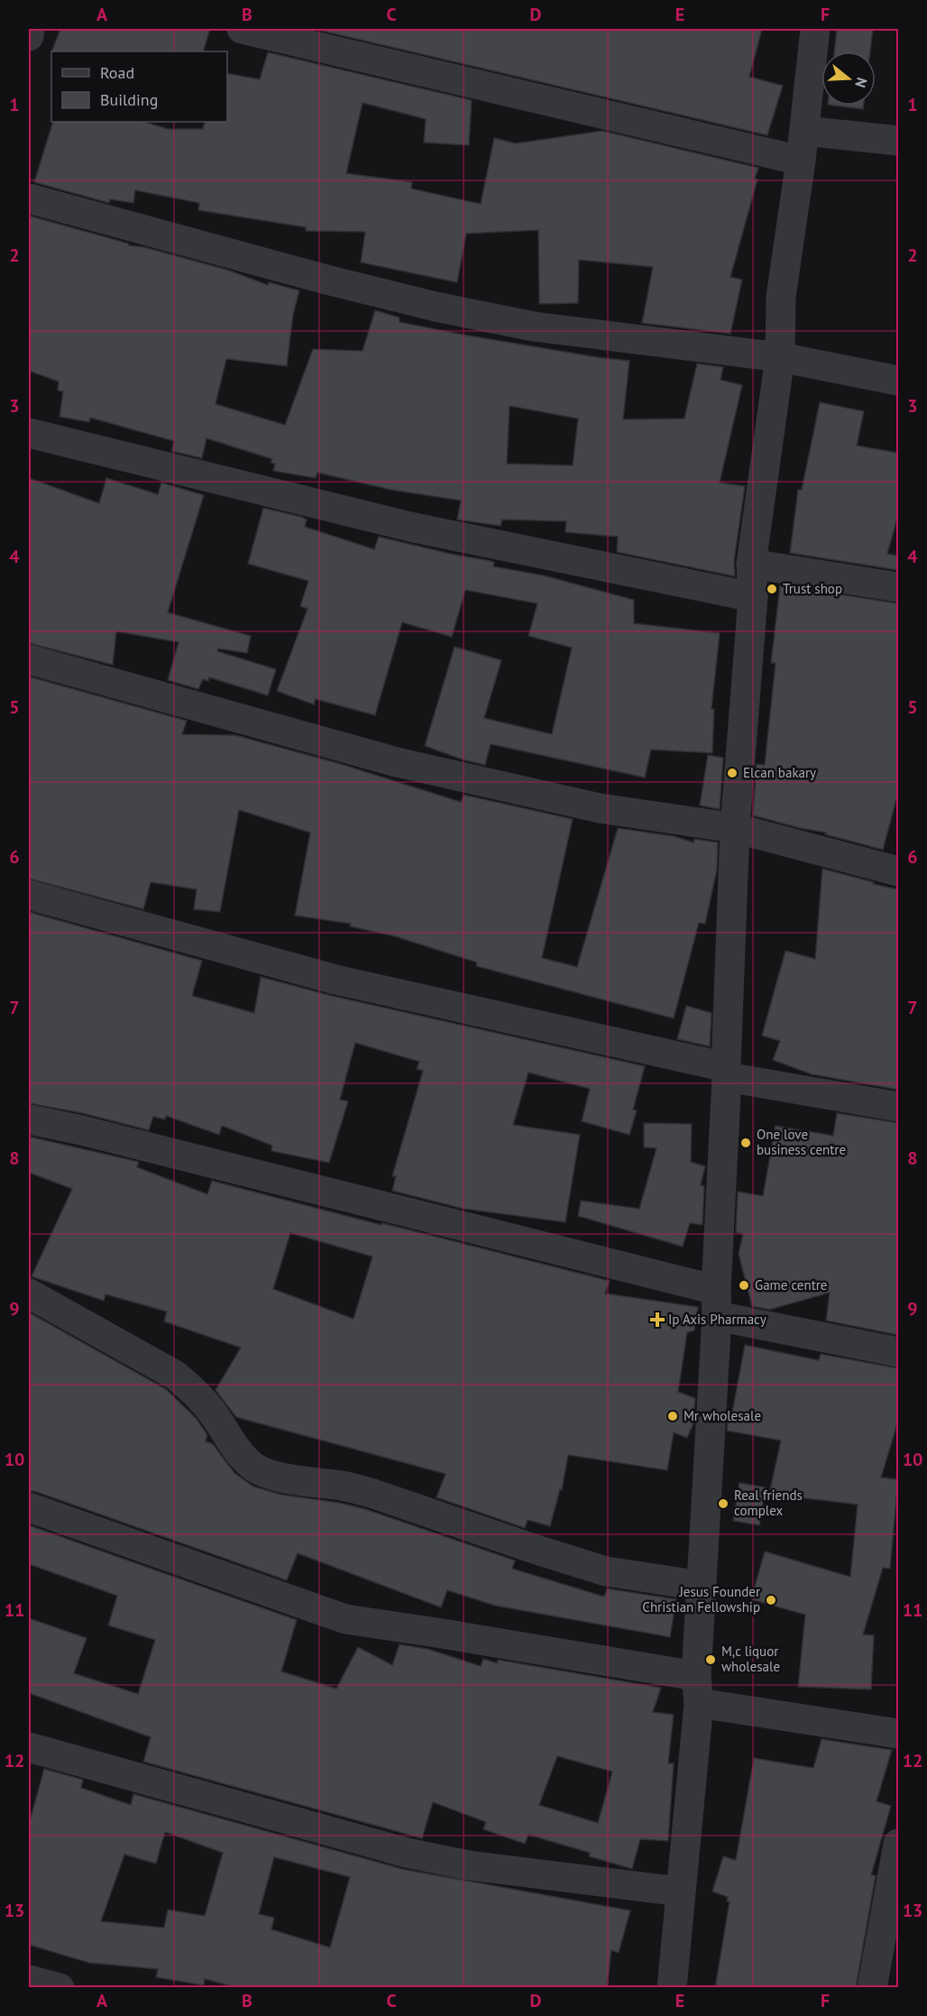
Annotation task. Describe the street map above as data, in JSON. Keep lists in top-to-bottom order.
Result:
{
  "places": {
    "other": [
      "Trust shop",
      "Elcan bakary",
      "One love business centre",
      "Game centre",
      "Mr wholesale",
      "Real friends complex",
      "Jesus Founder Christian Fellowship",
      "M,c liquor wholesale"
    ],
    "health": ["Ip Axis Pharmacy"]
  },
  "legend": ["Road", "Building"],
  "north": "right",
  "grid": {
    "columns": [
      "A",
      "B",
      "C",
      "D",
      "E",
      "F"
    ],
    "rows": [
      "1",
      "2",
      "3",
      "4",
      "5",
      "6",
      "7",
      "8",
      "9",
      "10",
      "11",
      "12",
      "13"
    ]
  }
}
